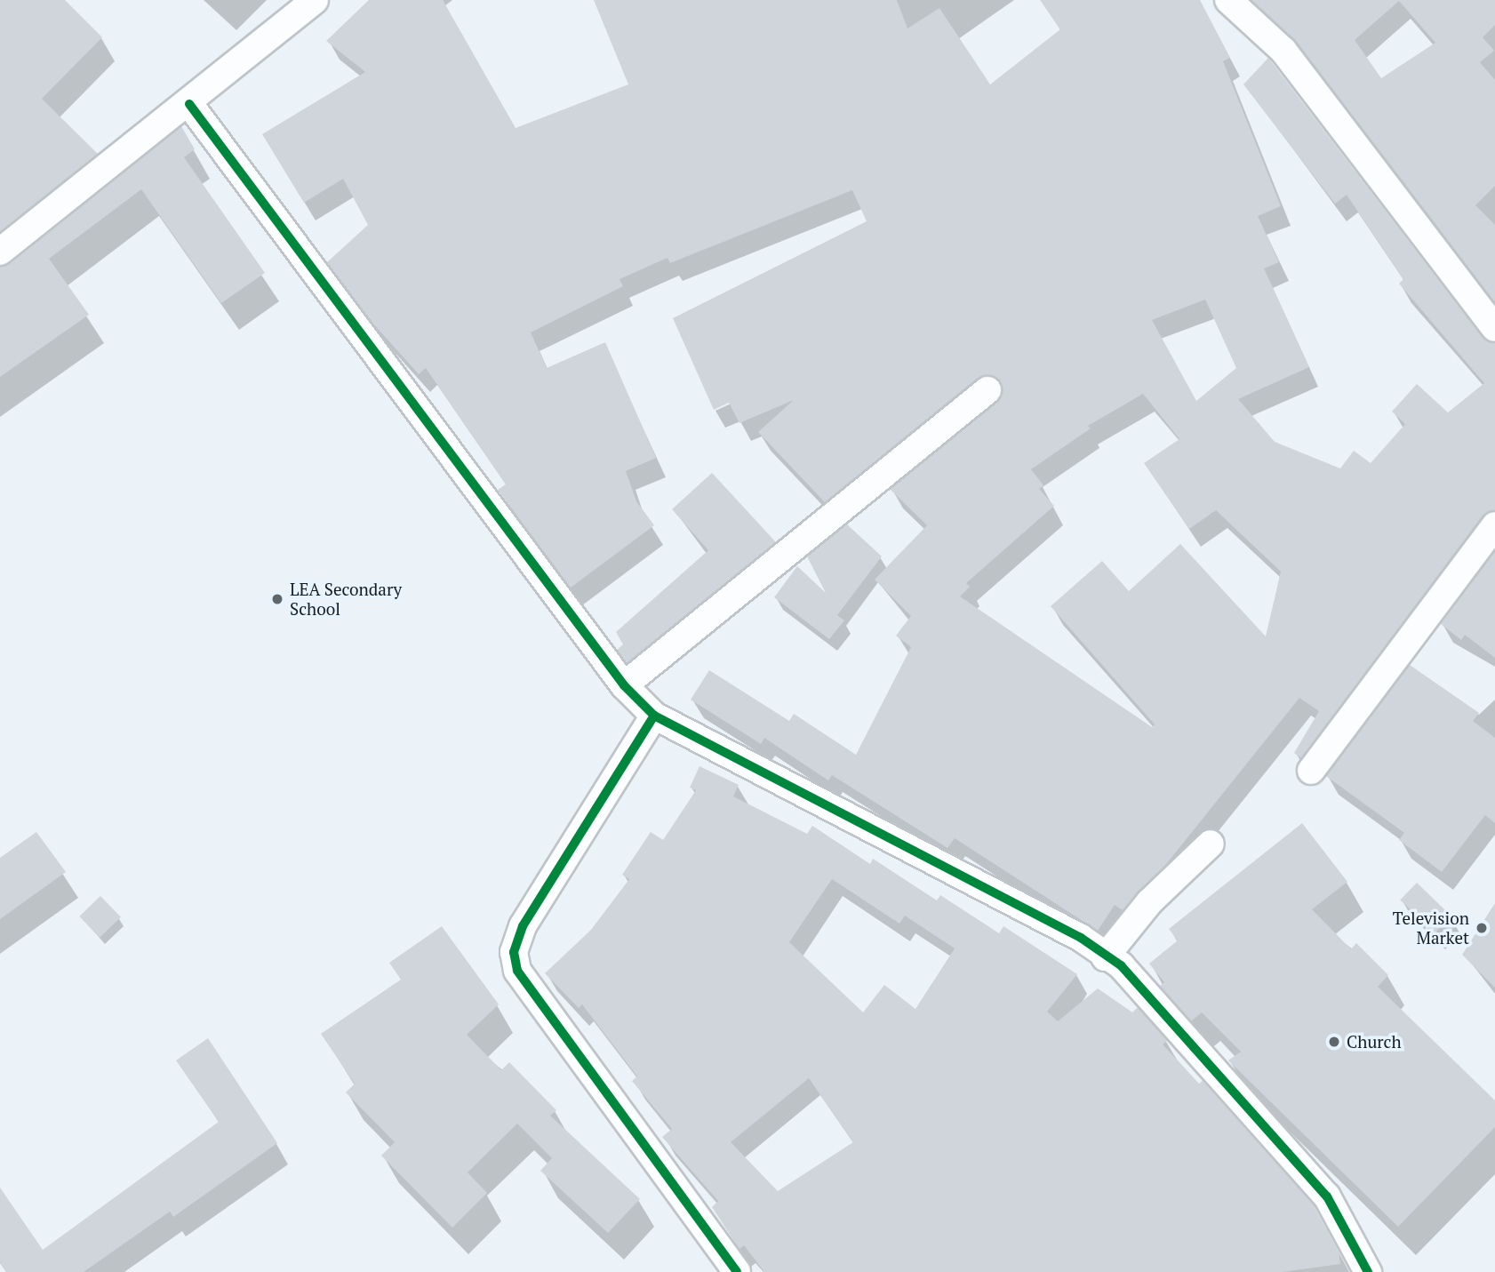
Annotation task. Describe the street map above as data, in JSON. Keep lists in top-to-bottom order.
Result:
{
  "places": ["LEA Secondary School", "Television Market", "Church"]
}
